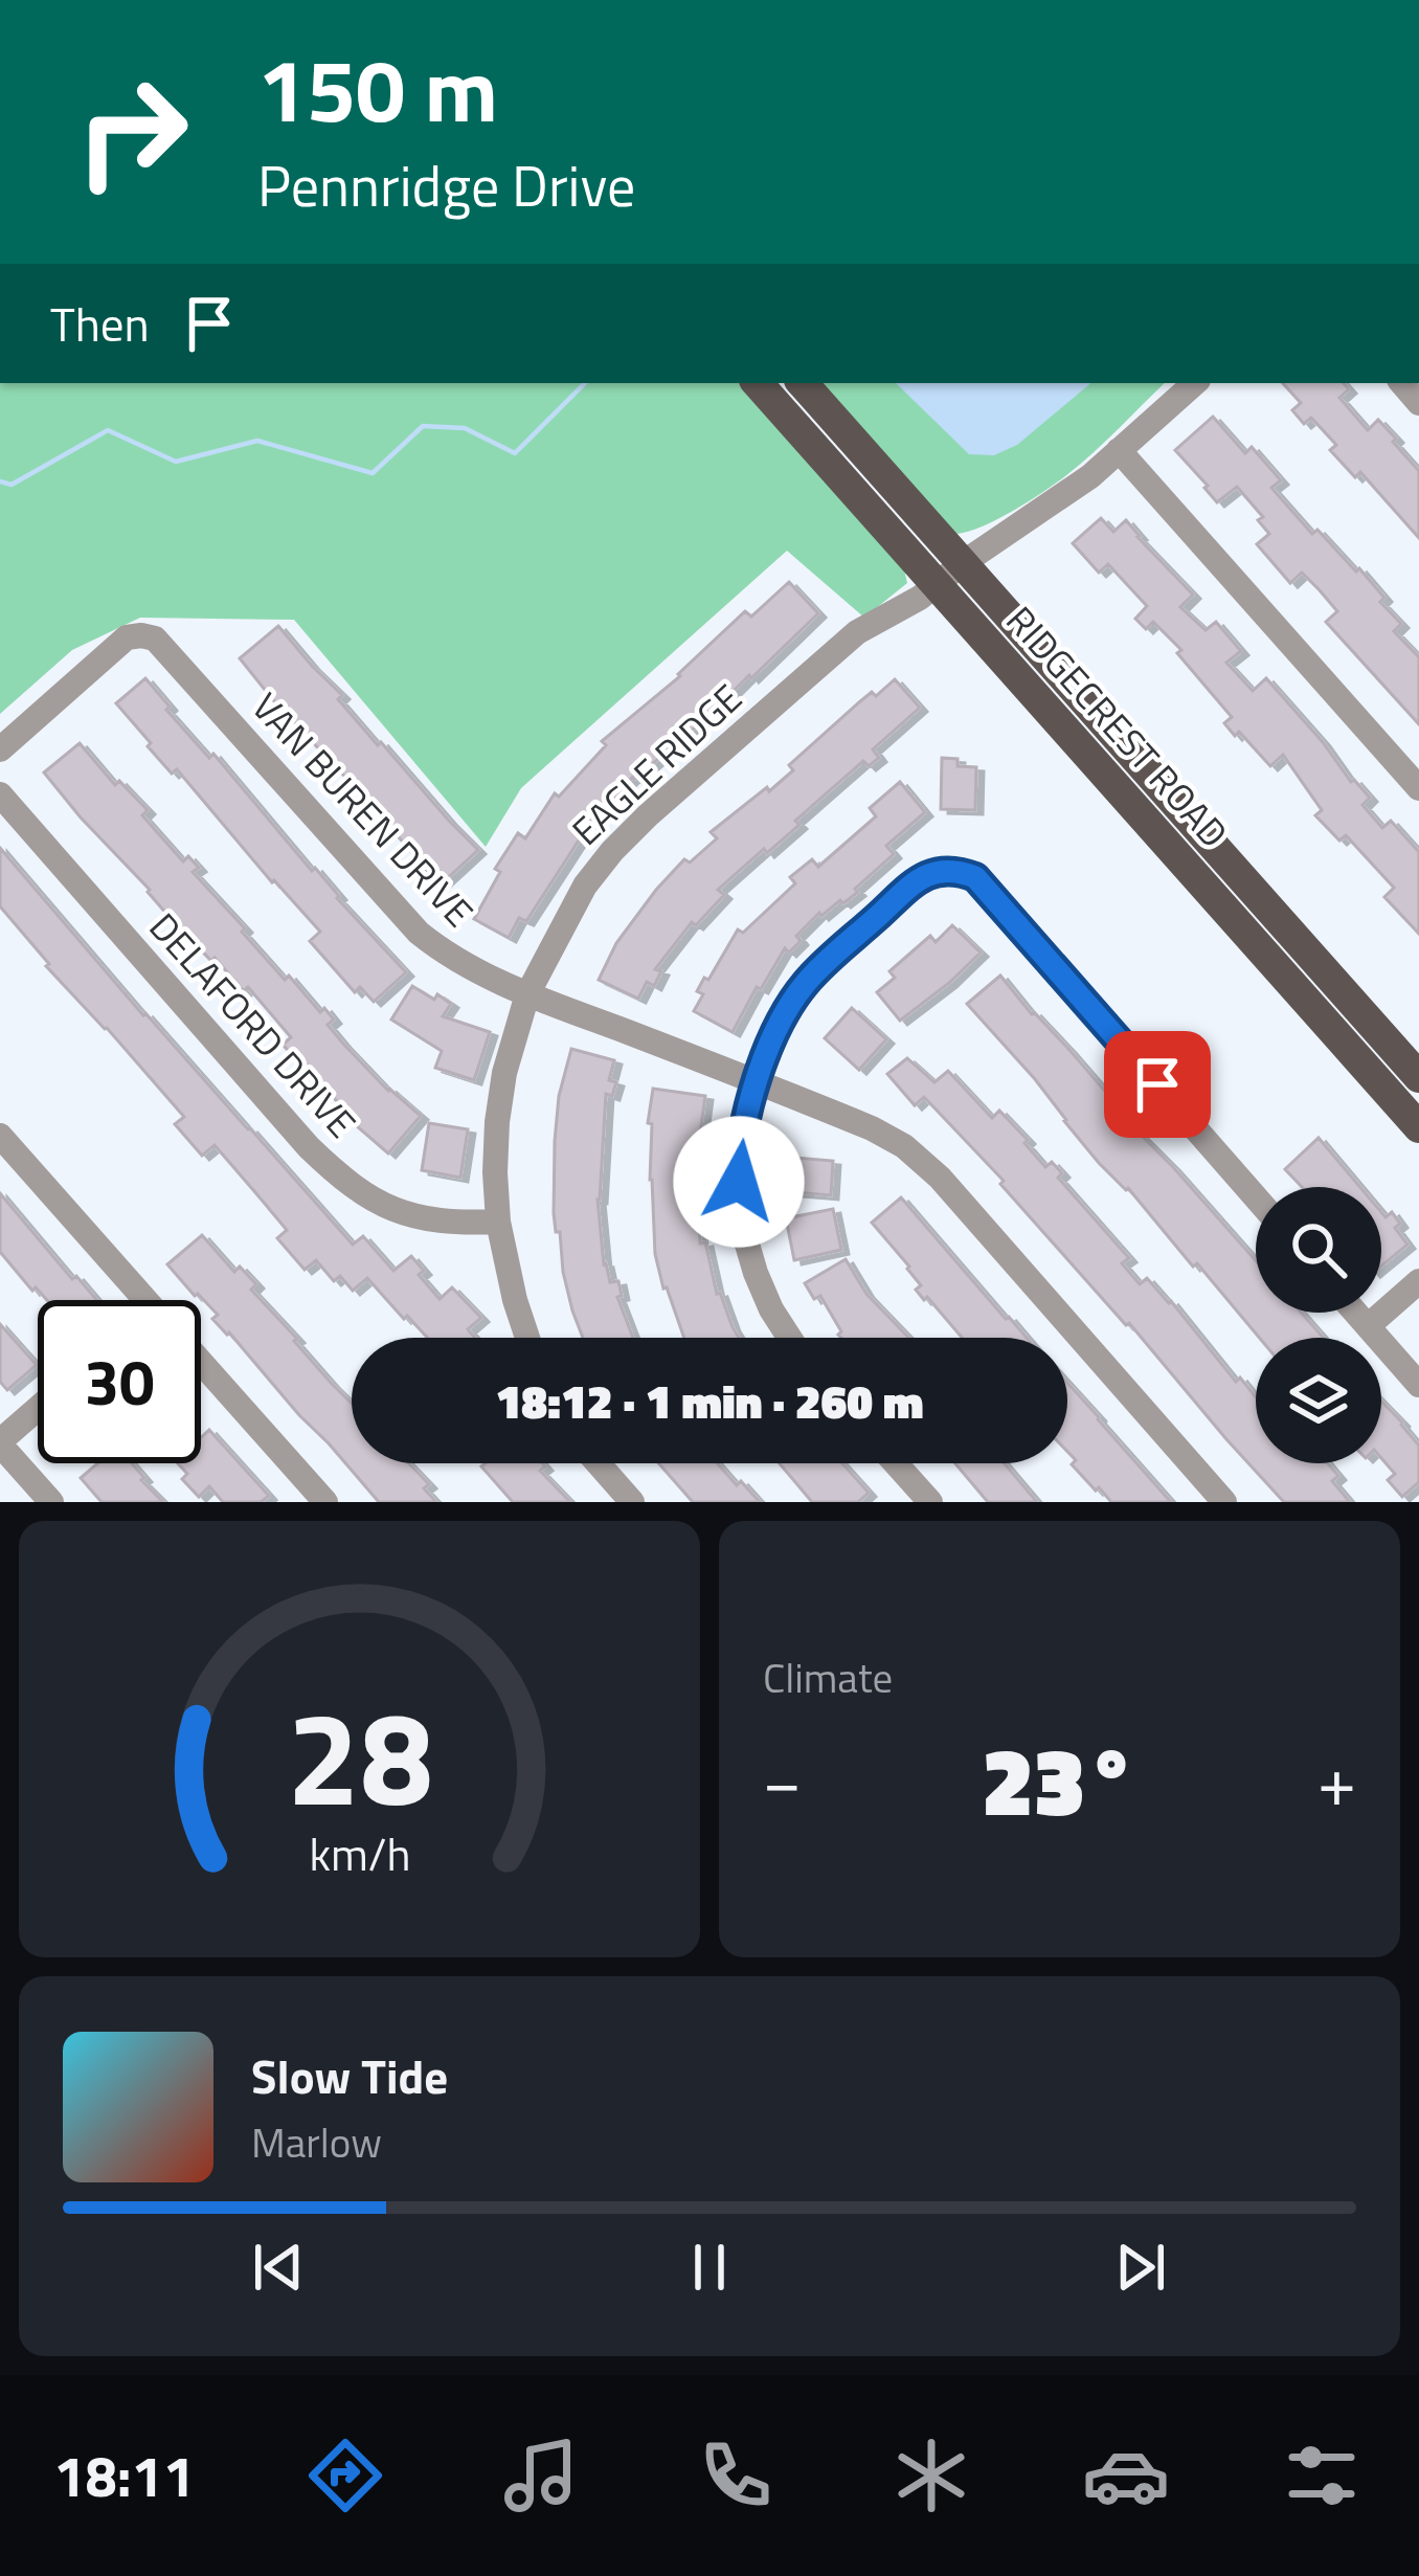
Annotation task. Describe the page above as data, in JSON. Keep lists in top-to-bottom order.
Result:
{
  "streets": {
    "main road": ["RIDGECREST ROAD"],
    "street": ["EAGLE RIDGE", "VAN BUREN DRIVE", "DELAFORD DRIVE"]
  },
  "crossings": [
    ["RIDGECREST ROAD", "EAGLE RIDGE"],
    ["EAGLE RIDGE", "VAN BUREN DRIVE"],
    ["EAGLE RIDGE", "DELAFORD DRIVE"]
  ],
  "page": {
    "turn": ["150 m", "Pennridge Drive"],
    "then": "Then",
    "limit": "30",
    "trip": "18:12 · 1 min · 260 m",
    "tile": "Climate",
    "heat": ["−", "23°", "+"],
    "song": ["Slow Tide", "Marlow"],
    "tabs": "18:11",
    "gauge": ["28", "km/h"]
  }
}
